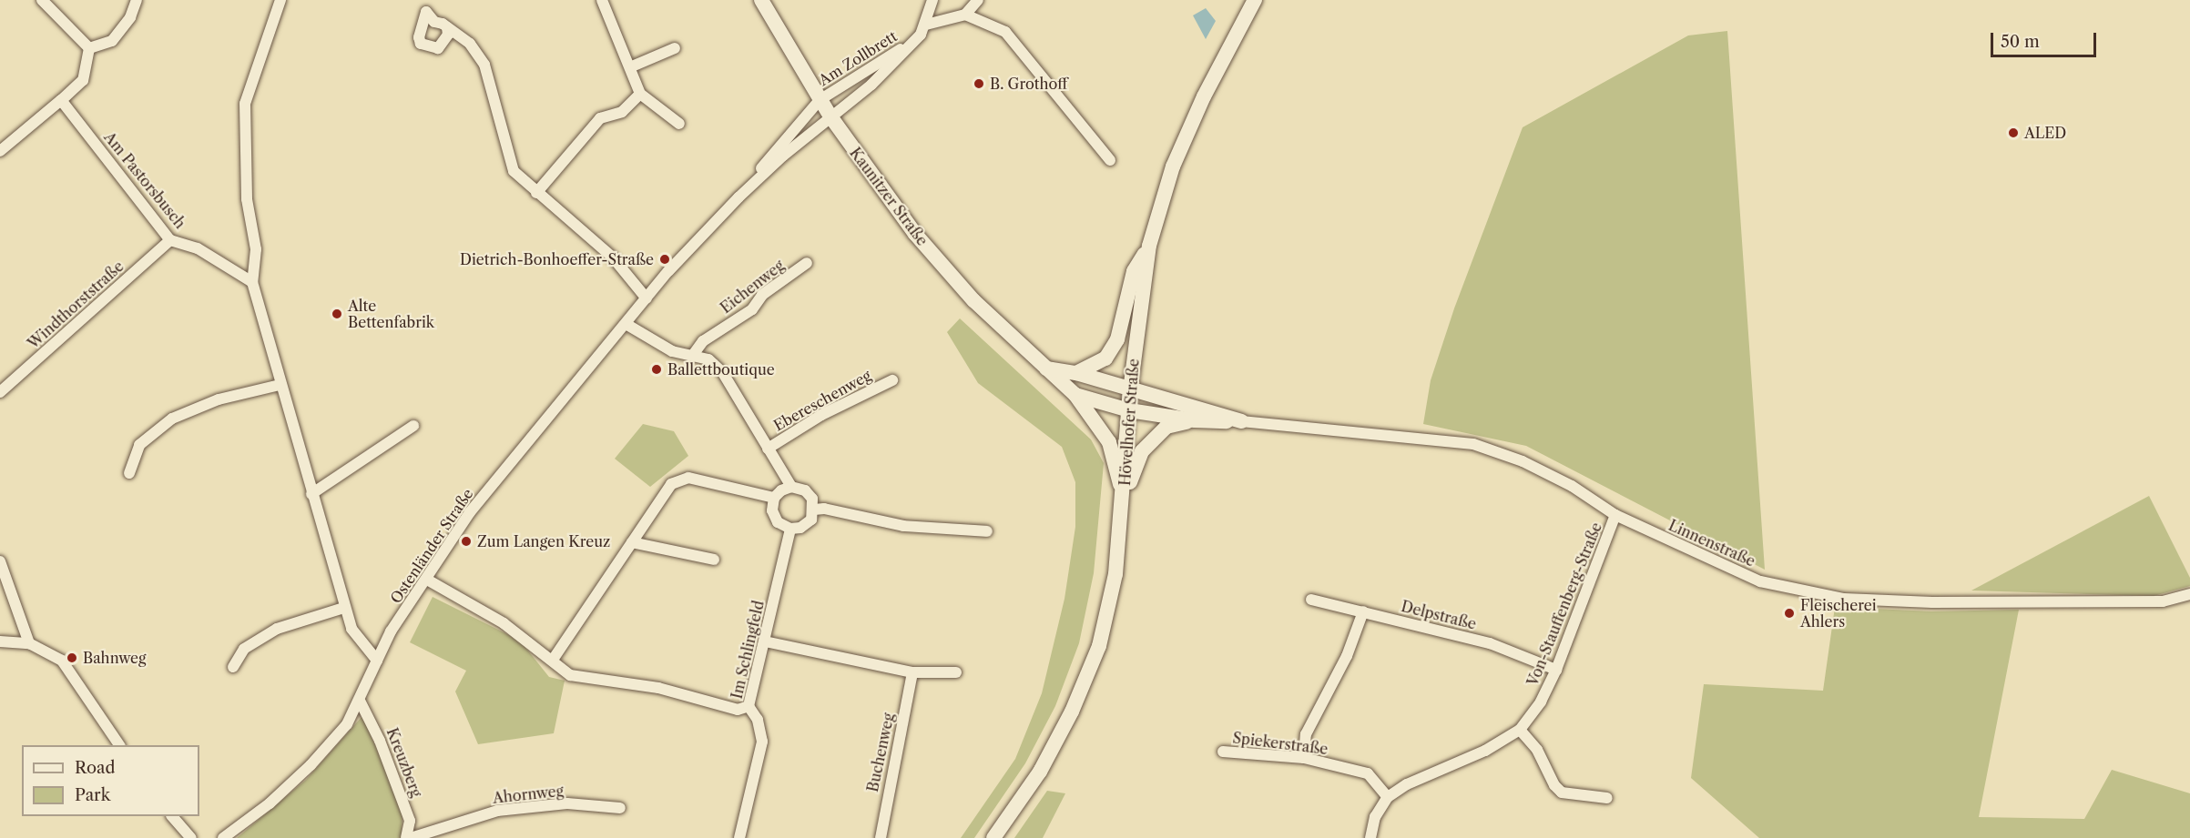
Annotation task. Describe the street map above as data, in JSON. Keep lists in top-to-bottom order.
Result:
{
  "streets": {
    "main road": ["Kaunitzer Straße", "Hövelhofer Straße"],
    "street": [
      "Am Zollbrett",
      "Am Pastorsbusch",
      "Eichenweg",
      "Windthorststraße",
      "Ebereschenweg",
      "Linnenstraße",
      "Ostenländer Straße",
      "Von-Stauffenberg-Straße",
      "Delpstraße",
      "Im Schlingfeld",
      "Spiekerstraße",
      "Buchenweg",
      "Kreuzberg",
      "Ahornweg"
    ]
  },
  "crossings": [
    ["Am Zollbrett", "Kaunitzer Straße"],
    ["Am Zollbrett", "Ostenländer Straße"],
    ["Am Pastorsbusch", "Windthorststraße"],
    ["Kaunitzer Straße", "Ostenländer Straße"],
    ["Linnenstraße", "Von-Stauffenberg-Straße"],
    ["Ostenländer Straße", "Kreuzberg"],
    ["Von-Stauffenberg-Straße", "Delpstraße"],
    ["Von-Stauffenberg-Straße", "Spiekerstraße"]
  ],
  "places": [
    "B. Grothoff",
    "ALED",
    "Dietrich-Bonhoeffer-Straße",
    "Alte Bettenfabrik",
    "Ballettboutique",
    "Zum Langen Kreuz",
    "Fleischerei Ahlers",
    "Bahnweg"
  ],
  "legend": ["Road", "Park"],
  "scale_bar": "50 m"
}
